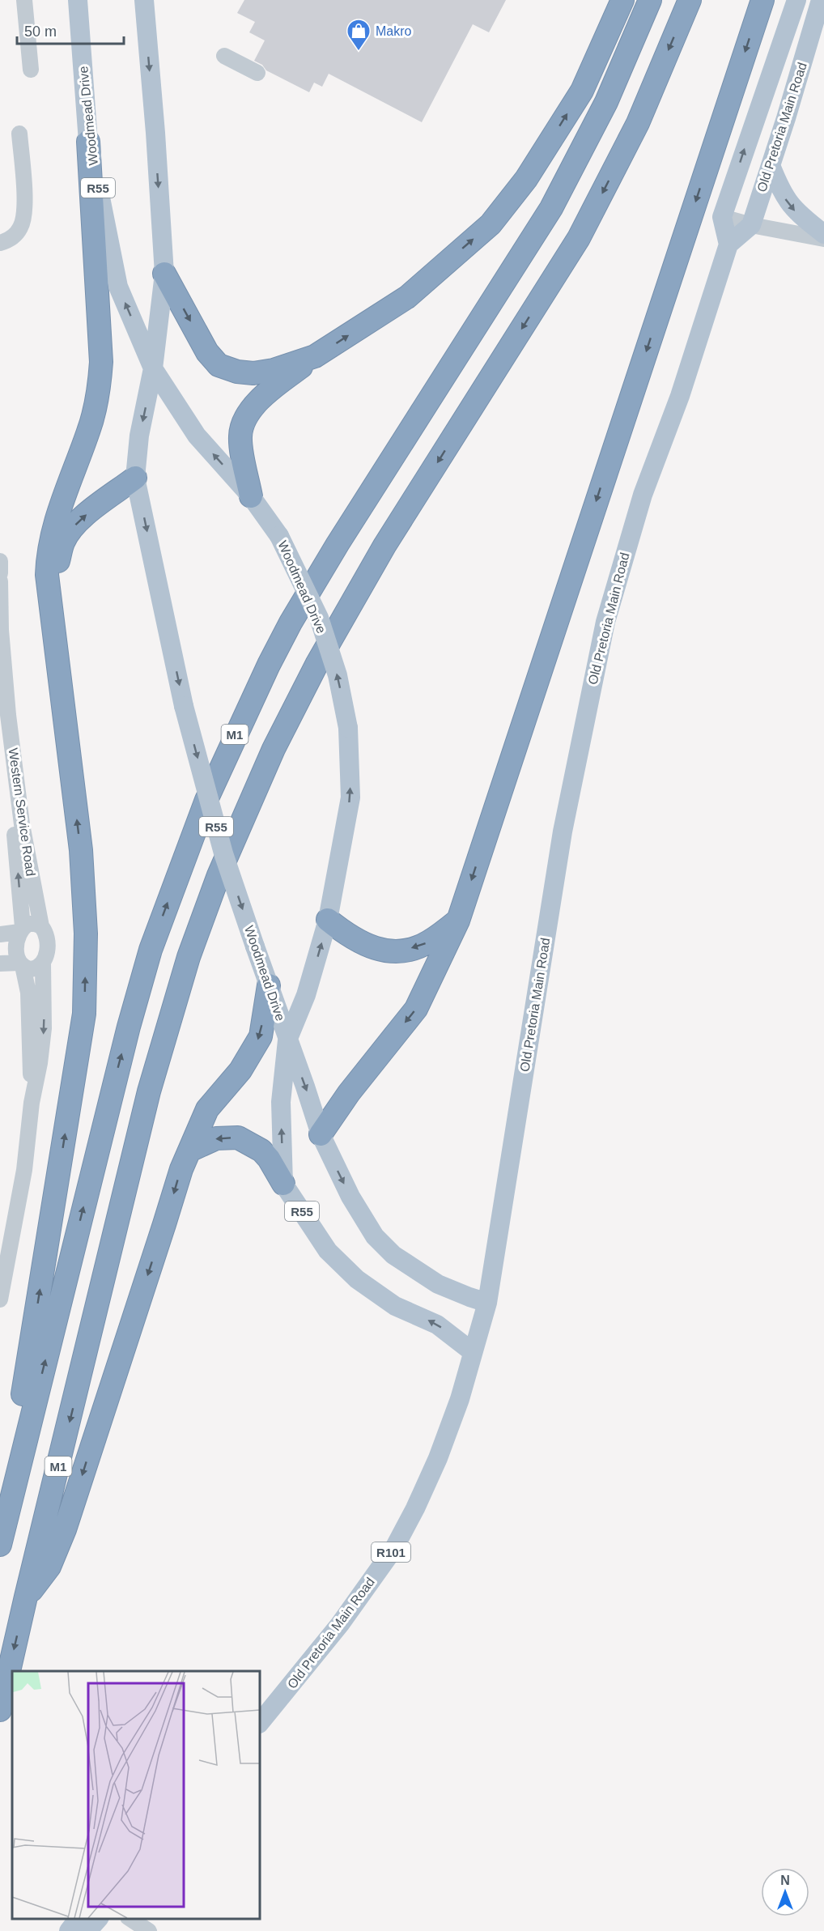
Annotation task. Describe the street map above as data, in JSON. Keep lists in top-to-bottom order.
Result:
{
  "streets": {
    "highway": ["M1"],
    "main road": [
      "Woodmead Drive",
      "Old Pretoria Main Road",
      "R55",
      "R101"
    ],
    "street": ["Western Service Road"]
  },
  "crossings": [
    ["Woodmead Drive", "Old Pretoria Main Road"],
    ["Woodmead Drive", "R55"],
    ["Old Pretoria Main Road", "R55"]
  ],
  "places": {
    "shop": ["Makro"]
  },
  "scale_bar": "50 m",
  "north": "top"
}
